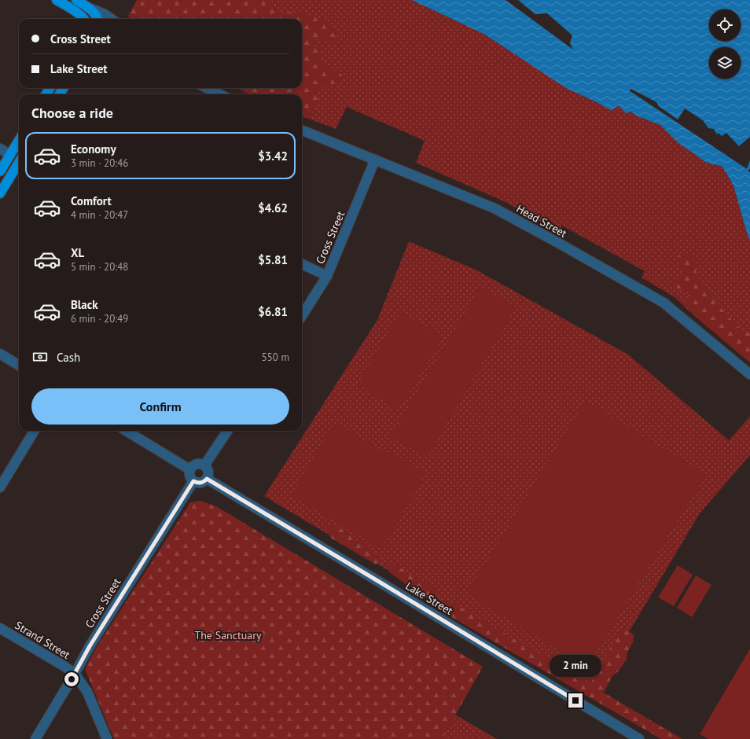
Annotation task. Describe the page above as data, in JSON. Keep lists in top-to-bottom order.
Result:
{
  "streets": {
    "street": [
      "Head Street",
      "Cross Street",
      "Lake Street",
      "Strand Street"
    ]
  },
  "crossings": [
    ["Head Street", "Cross Street"],
    ["Cross Street", "Lake Street"],
    ["Cross Street", "Strand Street"]
  ],
  "parks": ["The Sanctuary"],
  "page": {
    "banner": ["Cross Street", "Lake Street"],
    "heading": "Choose a ride",
    "list": [
      {
        "name": "Economy",
        "note": "3 min · 20:46",
        "value": "$3.42"
      },
      {
        "name": "Comfort",
        "note": "4 min · 20:47",
        "value": "$4.62"
      },
      {
        "name": "XL",
        "note": "5 min · 20:48",
        "value": "$5.81"
      },
      {
        "name": "Black",
        "note": "6 min · 20:49",
        "value": "$6.81"
      }
    ],
    "pay": ["Cash", "550 m"],
    "buttons": "Confirm",
    "bubble": "2 min"
  }
}
